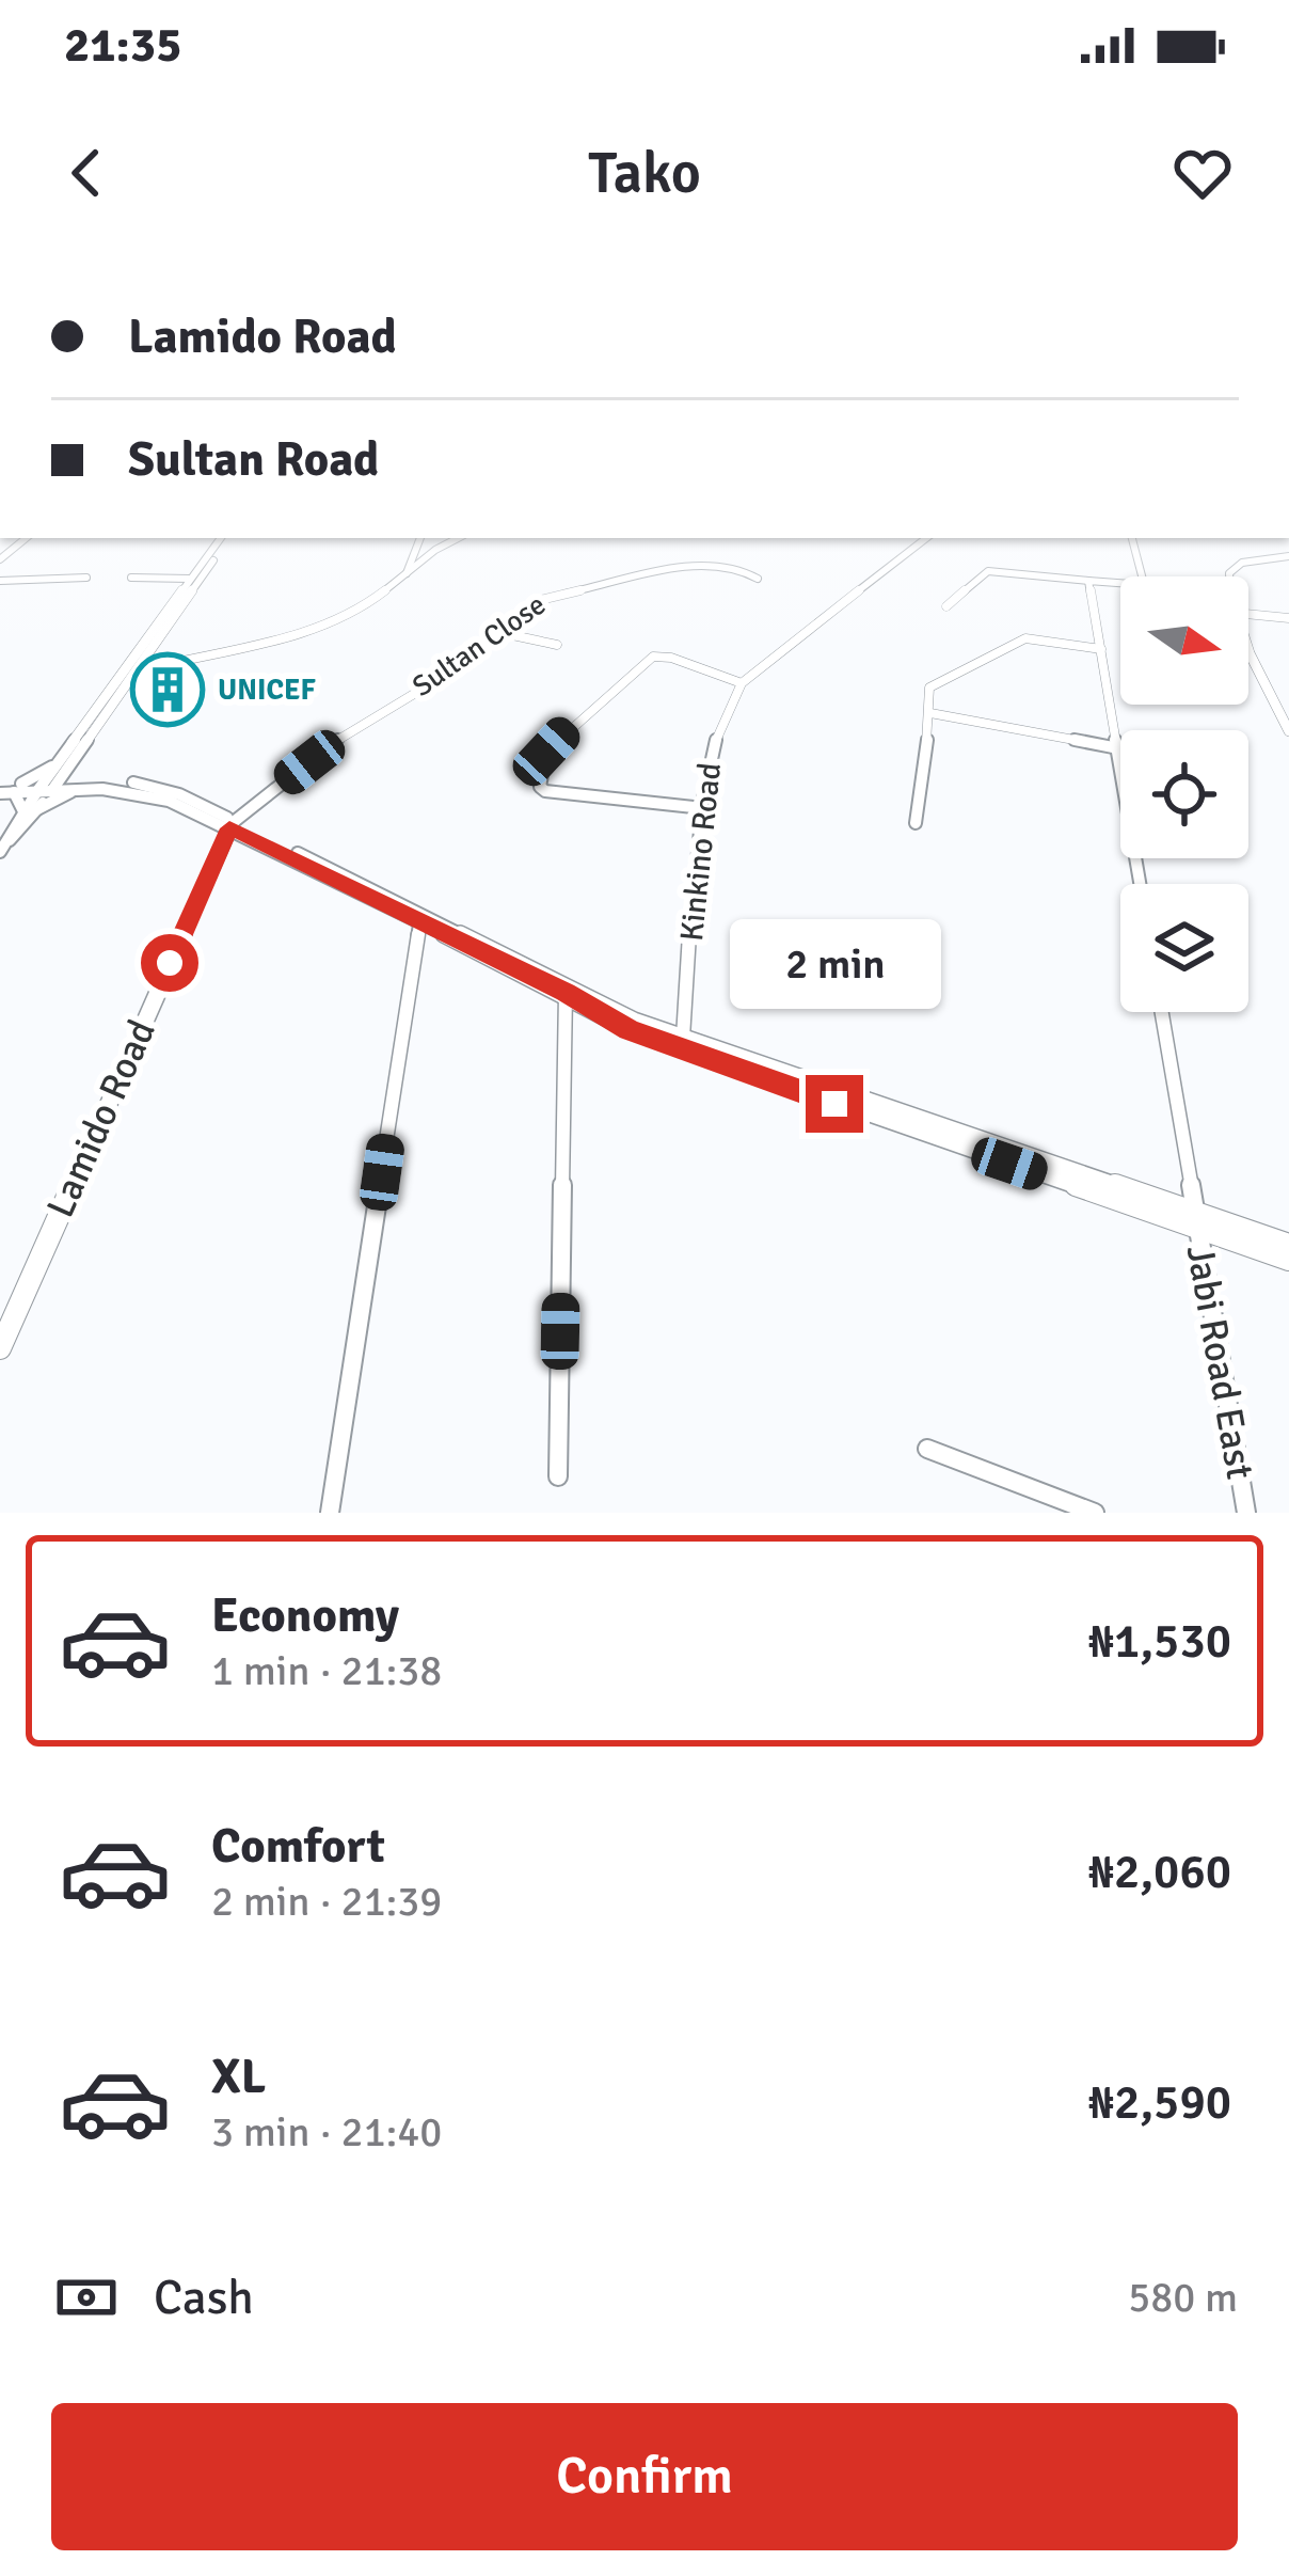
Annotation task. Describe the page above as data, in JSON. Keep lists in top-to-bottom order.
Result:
{
  "streets": {
    "street": [
      "Sultan Close",
      "Kinkino Road",
      "Lamido Road",
      "Jabi Road East"
    ]
  },
  "crossings": [
    ["Sultan Close", "Lamido Road"]
  ],
  "places": {
    "building": ["UNICEF"]
  },
  "north": "right",
  "page": {
    "status": "21:35",
    "header": "Tako",
    "banner": ["Lamido Road", "Sultan Road"],
    "bubble": "2 min",
    "list": [
      {
        "name": "Economy",
        "note": "1 min · 21:38",
        "value": "₦1,530"
      },
      {
        "name": "Comfort",
        "note": "2 min · 21:39",
        "value": "₦2,060"
      },
      {
        "name": "XL",
        "note": "3 min · 21:40",
        "value": "₦2,590"
      }
    ],
    "pay": ["Cash", "580 m"],
    "buttons": "Confirm"
  }
}
